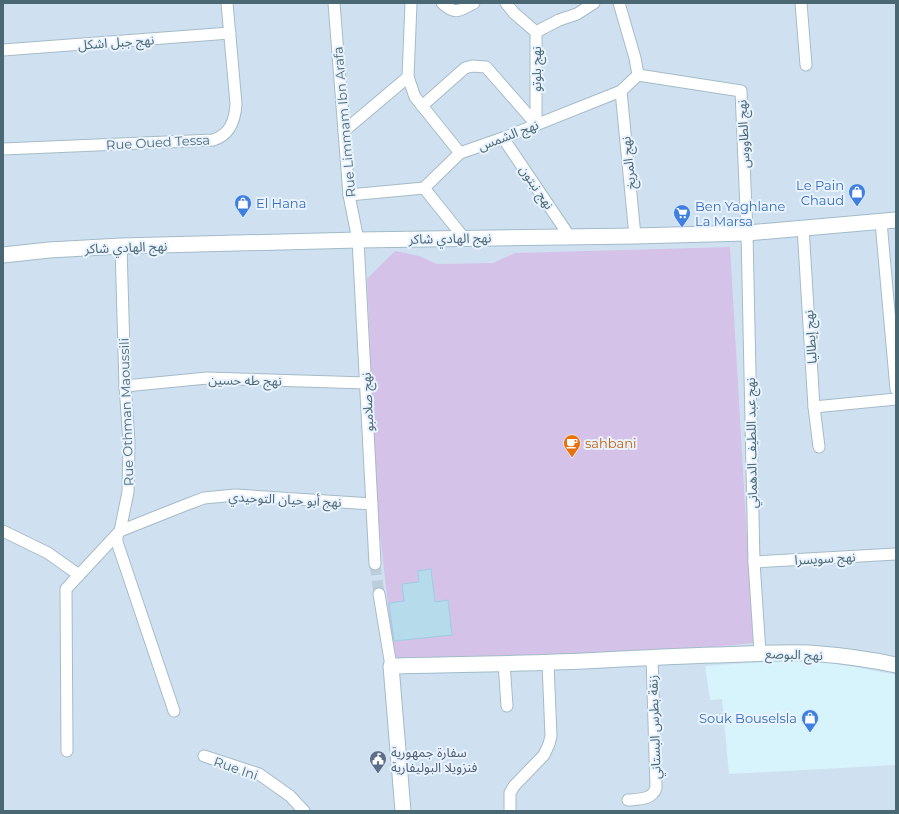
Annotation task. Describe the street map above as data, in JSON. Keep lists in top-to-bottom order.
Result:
{
  "streets": {
    "street": [
      "نهج جبل اشكل",
      "نهج بلوتو",
      "Rue Limmam Ibn Arafa",
      "نهج الطاووس",
      "نهج الشمس",
      "Rue Oued Tessa",
      "نهج المريخ",
      "نهج نبتون",
      "نهج الهادي شاكر",
      "نهج إيطاليا",
      "نهج طه حسين",
      "نهج صلامبو",
      "Rue Othman Maoussili",
      "نهج عبد اللطيف الدهماني",
      "نهج أبو حيان التوحيدي",
      "نهج سويسرا",
      "نهج البوصع",
      "زنقة بطرس البستاني",
      "Rue Ini"
    ]
  },
  "crossings": [
    ["نهج جبل اشكل", "Rue Oued Tessa"],
    ["نهج بلوتو", "نهج الشمس"],
    ["Rue Limmam Ibn Arafa", "نهج الهادي شاكر"],
    ["Rue Limmam Ibn Arafa", "نهج صلامبو"],
    ["نهج الطاووس", "نهج الشمس"],
    ["نهج الطاووس", "نهج الهادي شاكر"],
    ["نهج الطاووس", "نهج عبد اللطيف الدهماني"],
    ["نهج الشمس", "نهج المريخ"],
    ["نهج الشمس", "نهج نبتون"],
    ["نهج المريخ", "نهج الهادي شاكر"],
    ["نهج نبتون", "نهج الهادي شاكر"],
    ["نهج الهادي شاكر", "نهج إيطاليا"],
    ["نهج الهادي شاكر", "نهج صلامبو"],
    ["نهج الهادي شاكر", "Rue Othman Maoussili"],
    ["نهج الهادي شاكر", "نهج عبد اللطيف الدهماني"],
    ["نهج طه حسين", "نهج صلامبو"],
    ["نهج طه حسين", "Rue Othman Maoussili"],
    ["نهج صلامبو", "نهج أبو حيان التوحيدي"],
    ["Rue Othman Maoussili", "نهج أبو حيان التوحيدي"],
    ["نهج عبد اللطيف الدهماني", "نهج سويسرا"],
    ["نهج عبد اللطيف الدهماني", "نهج البوصع"],
    ["نهج البوصع", "زنقة بطرس البستاني"]
  ],
  "places": {
    "shop": ["Le Pain Chaud", "El Hana", "Souk Bouselsla"],
    "supermarket": ["Ben Yaghlane La Marsa"],
    "cafe": ["sahbani"],
    "public building": ["سفارة جمهورية فنزويلا البوليفارية"]
  }
}
